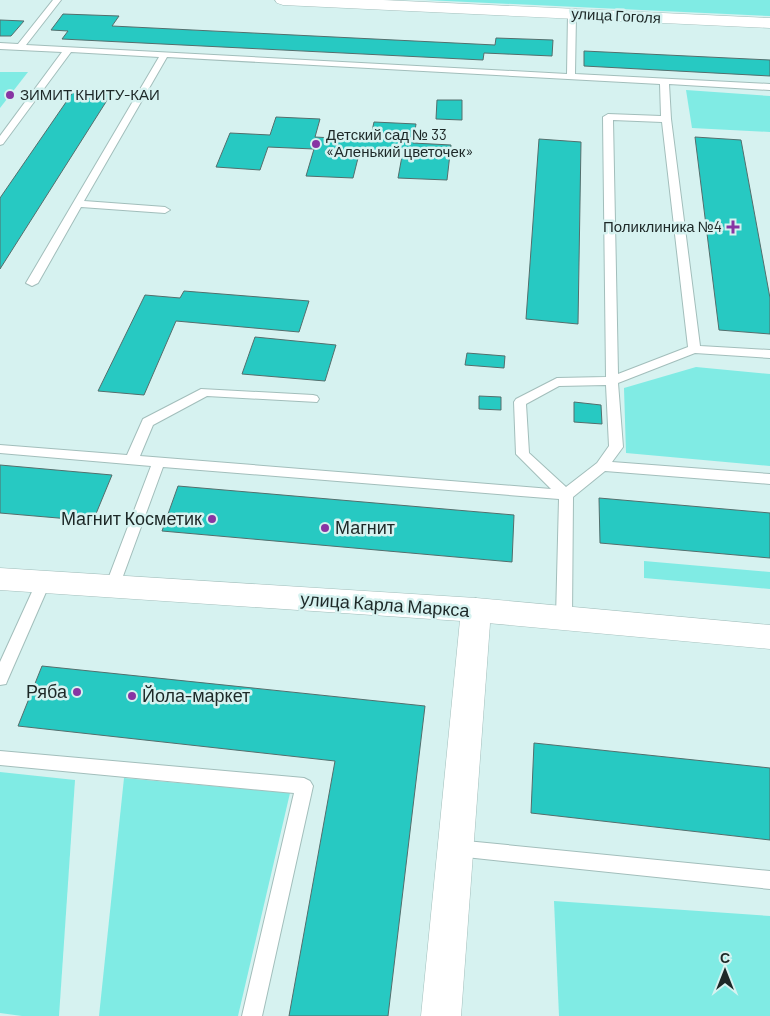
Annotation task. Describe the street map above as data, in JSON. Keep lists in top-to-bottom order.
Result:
{
  "streets": {
    "street": ["улица Гоголя", "улица Карла Маркса"]
  },
  "places": {
    "other": [
      "ЗИМИТ КНИТУ-КАИ",
      "Детский сад № 33 «Аленький цветочек»",
      "Магнит Косметик",
      "Магнит",
      "Ряба",
      "Йола-маркет"
    ],
    "health": ["Поликлиника №4"]
  },
  "north": "top"
}
